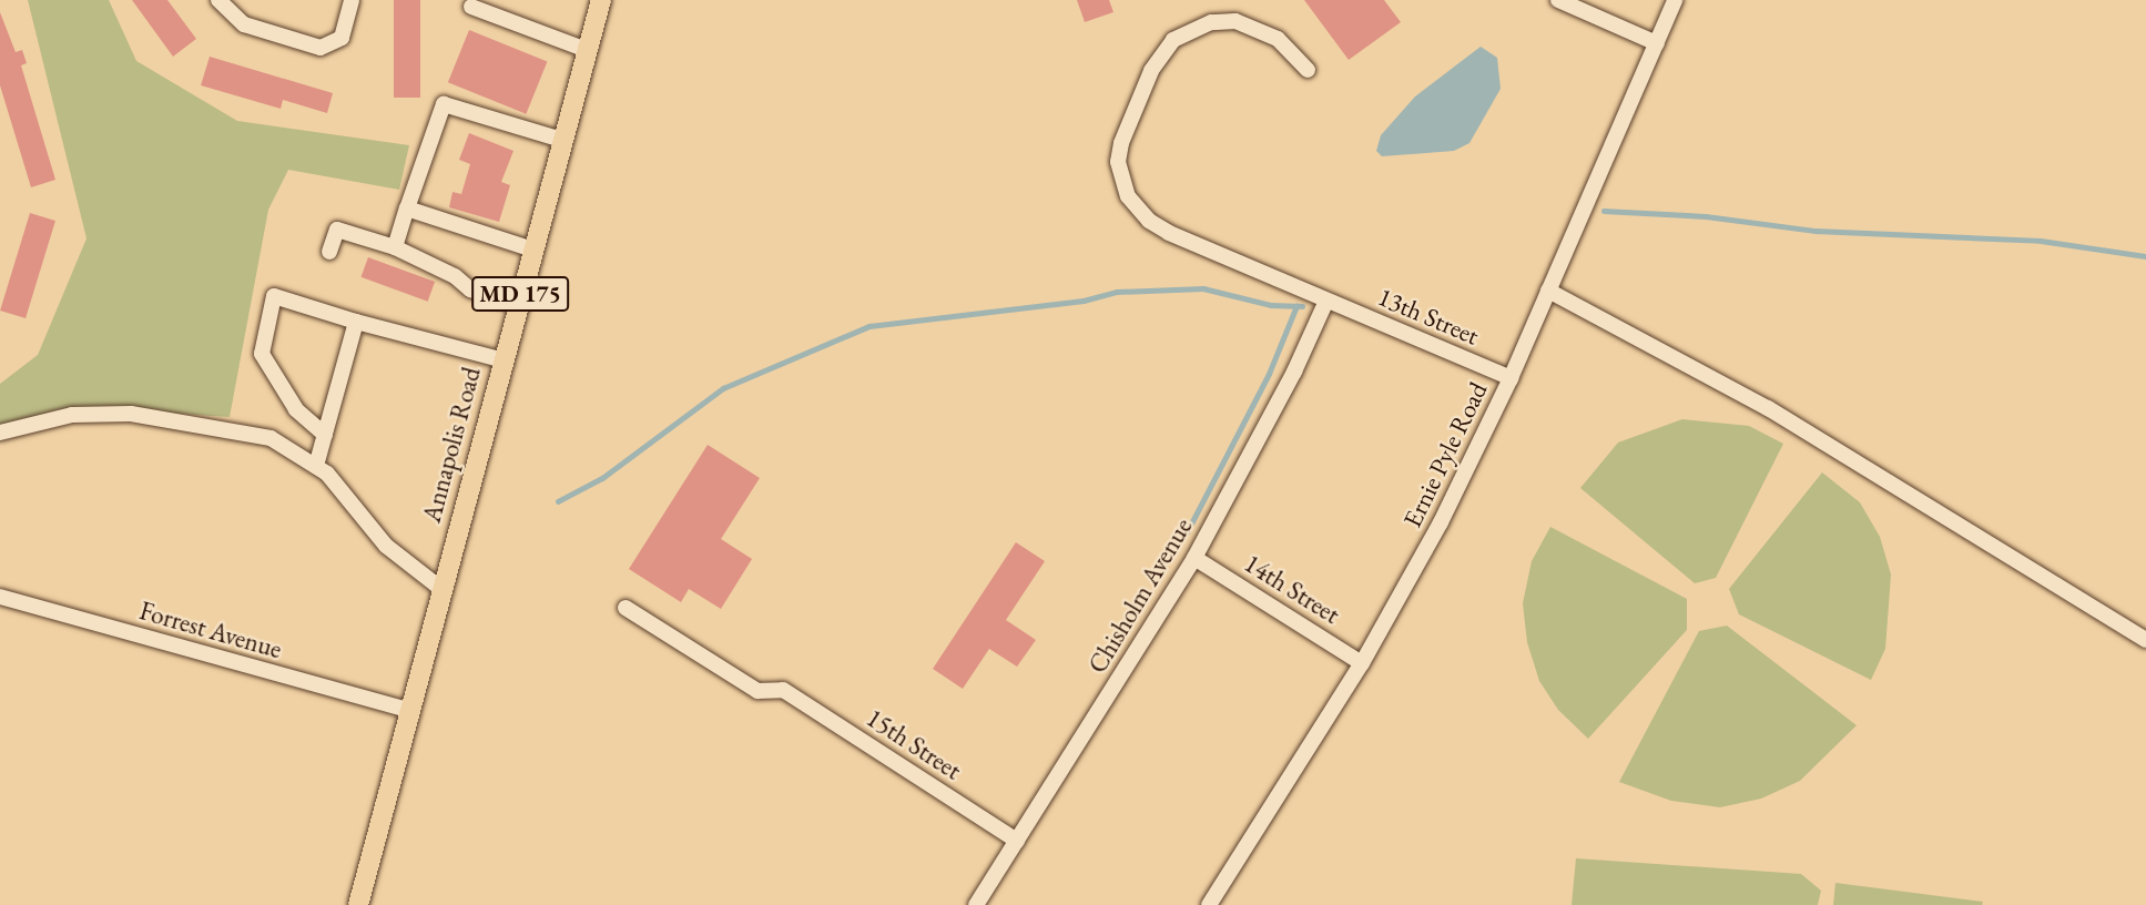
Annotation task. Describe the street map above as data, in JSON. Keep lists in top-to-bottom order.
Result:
{
  "streets": {
    "main road": ["MD 175", "Annapolis Road"],
    "street": [
      "13th Street",
      "Ernie Pyle Road",
      "14th Street",
      "Chisholm Avenue",
      "Forrest Avenue",
      "15th Street"
    ]
  },
  "crossings": [
    ["13th Street", "Ernie Pyle Road"],
    ["13th Street", "Chisholm Avenue"],
    ["Annapolis Road", "Forrest Avenue"],
    ["Ernie Pyle Road", "14th Street"],
    ["14th Street", "Chisholm Avenue"],
    ["Chisholm Avenue", "15th Street"]
  ]
}
